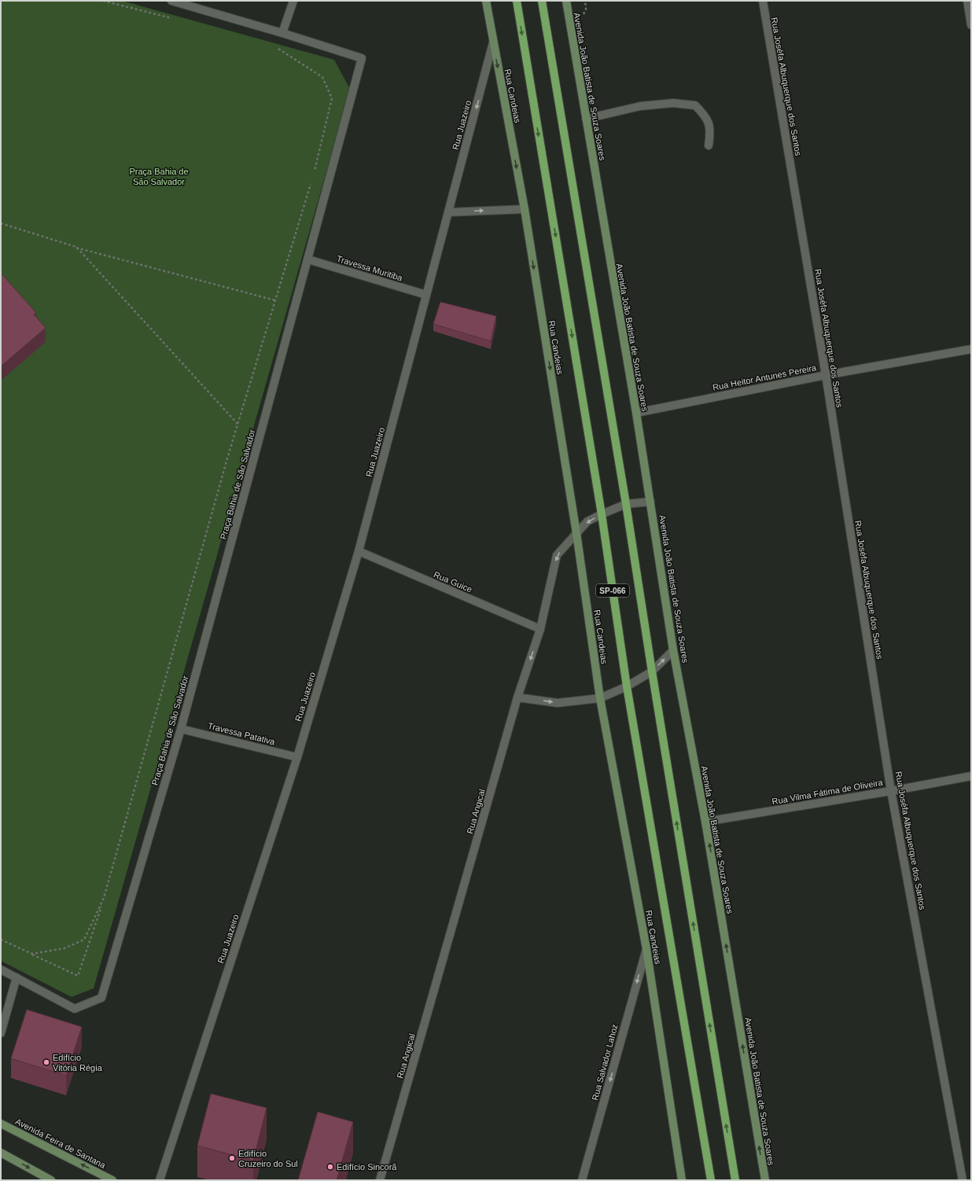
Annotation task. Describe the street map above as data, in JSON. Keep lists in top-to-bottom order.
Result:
{
  "streets": {
    "main road": [
      "Avenida João Batista de Souza Soares",
      "Rua Candeias",
      "SP-066",
      "Avenida Feira de Santana"
    ],
    "street": [
      "Rua Joséfa Albuquerque dos Santos",
      "Rua Juazeiro",
      "Travessa Muritiba",
      "Rua Heitor Antunes Pereira",
      "Praça Bahia de São Salvador",
      "Rua Guice",
      "Travessa Patativa",
      "Rua Vilma Fátima de Oliveira",
      "Rua Angical",
      "Rua Salvador Lahoz"
    ]
  },
  "crossings": [
    ["Avenida João Batista de Souza Soares", "Rua Heitor Antunes Pereira"],
    ["Avenida João Batista de Souza Soares", "Rua Vilma Fátima de Oliveira"],
    ["Avenida João Batista de Souza Soares", "Rua Angical"],
    ["Rua Joséfa Albuquerque dos Santos", "Rua Heitor Antunes Pereira"],
    ["Rua Joséfa Albuquerque dos Santos", "Rua Vilma Fátima de Oliveira"],
    ["Rua Candeias", "Rua Juazeiro"],
    ["Rua Candeias", "Rua Angical"],
    ["Rua Candeias", "Rua Salvador Lahoz"],
    ["Rua Juazeiro", "Travessa Muritiba"],
    ["Rua Juazeiro", "Rua Guice"],
    ["Rua Juazeiro", "Travessa Patativa"],
    ["Travessa Muritiba", "Praça Bahia de São Salvador"],
    ["Praça Bahia de São Salvador", "Travessa Patativa"],
    ["Rua Guice", "Rua Angical"],
    ["SP-066", "Rua Angical"]
  ],
  "one_way": ["Rua Salvador Lahoz"],
  "parks": ["Praça Bahia de São Salvador"],
  "places": ["Edifício Vitória Régia", "Edifício Cruzeiro do Sul", "Edifício Sincorã"]
}
